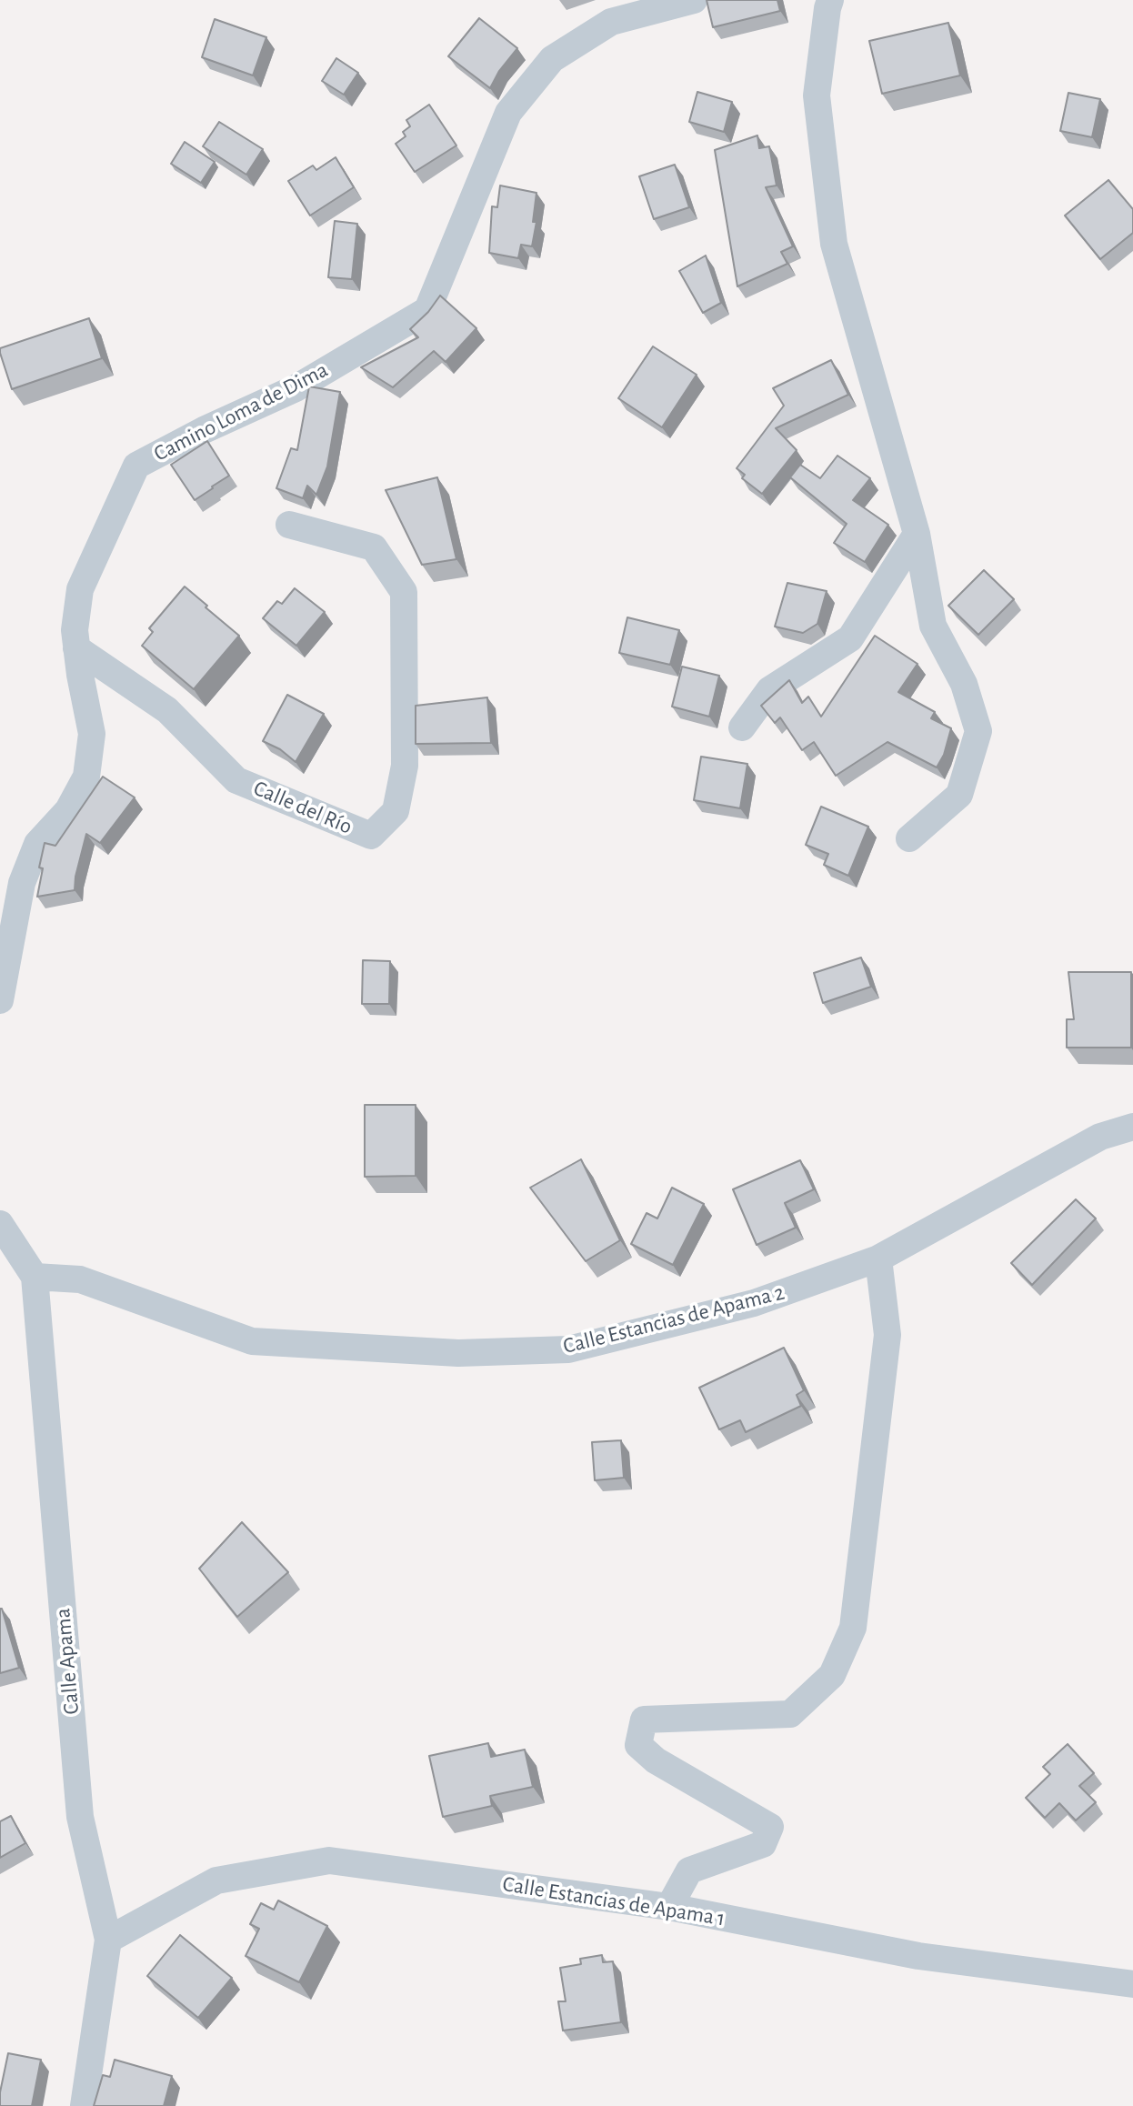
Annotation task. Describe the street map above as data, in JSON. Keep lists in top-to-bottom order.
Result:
{
  "streets": {
    "street": [
      "Camino Loma de Dima",
      "Calle del Río",
      "Calle Estancias de Apama 2",
      "Calle Apama",
      "Calle Estancias de Apama 1"
    ]
  },
  "crossings": [
    ["Camino Loma de Dima", "Calle del Río"],
    ["Calle Estancias de Apama 2", "Calle Apama"],
    ["Calle Apama", "Calle Estancias de Apama 1"]
  ]
}
